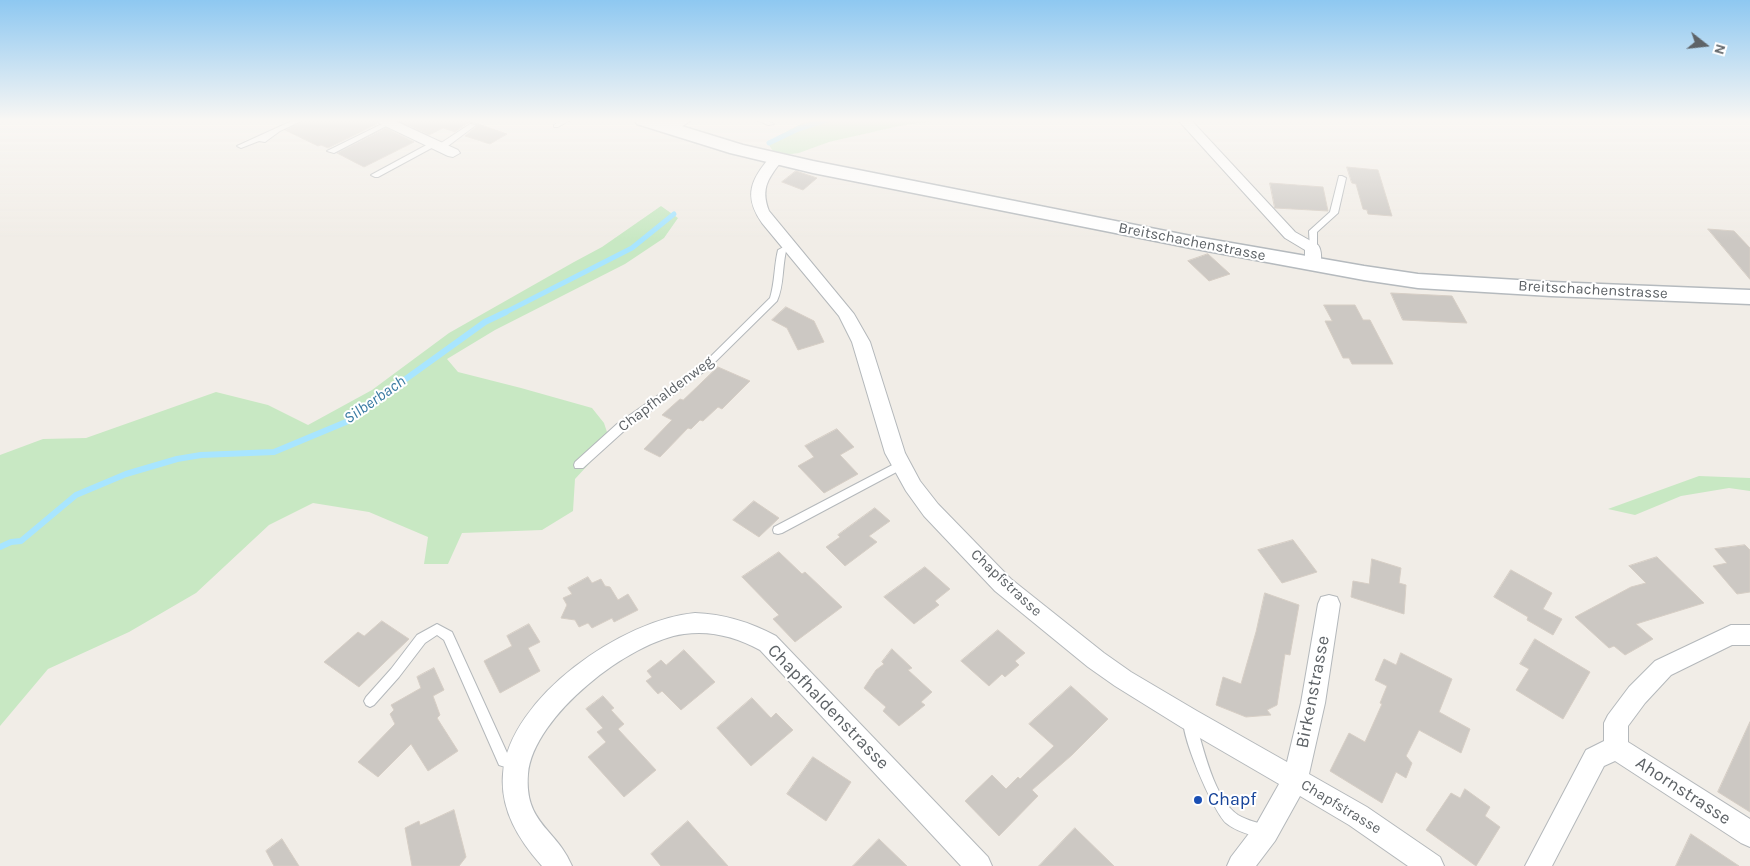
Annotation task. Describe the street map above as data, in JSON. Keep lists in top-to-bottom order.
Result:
{
  "streets": {
    "street": [
      "Breitschachenstrasse",
      "Chapfstrasse",
      "Birkenstrasse",
      "Chapfhaldenstrasse",
      "Ahornstrasse"
    ],
    "lane": ["Chapfhaldenweg"]
  },
  "crossings": [
    ["Chapfhaldenweg", "Chapfstrasse"],
    ["Chapfstrasse", "Birkenstrasse"]
  ],
  "water": ["Silberbach"],
  "places": ["Chapf"],
  "north": "right"
}
